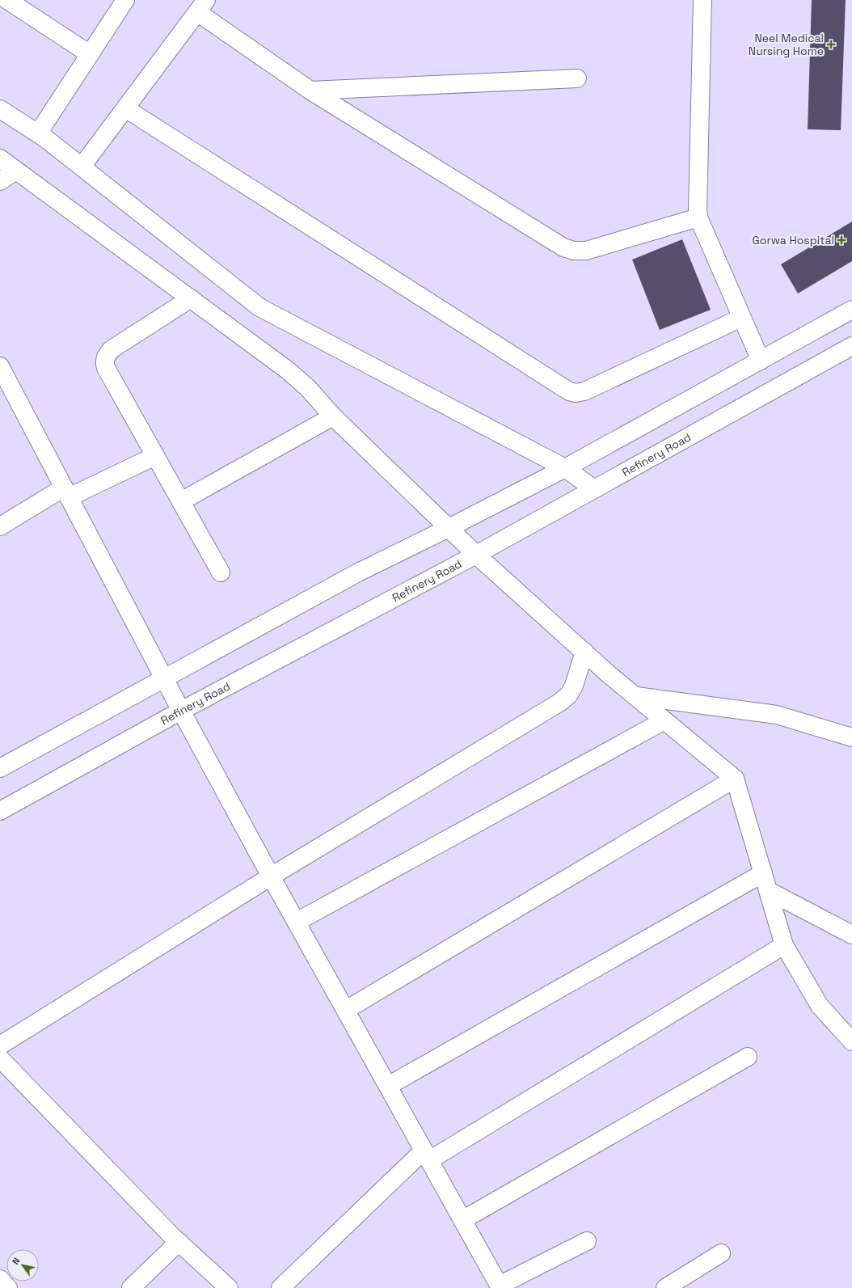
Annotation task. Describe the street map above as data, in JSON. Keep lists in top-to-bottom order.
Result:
{
  "streets": {
    "street": ["Refinery Road"]
  },
  "places": {
    "health": ["Neel Medical Nursing Home", "Gorwa Hospital"]
  },
  "north": "top left"
}
